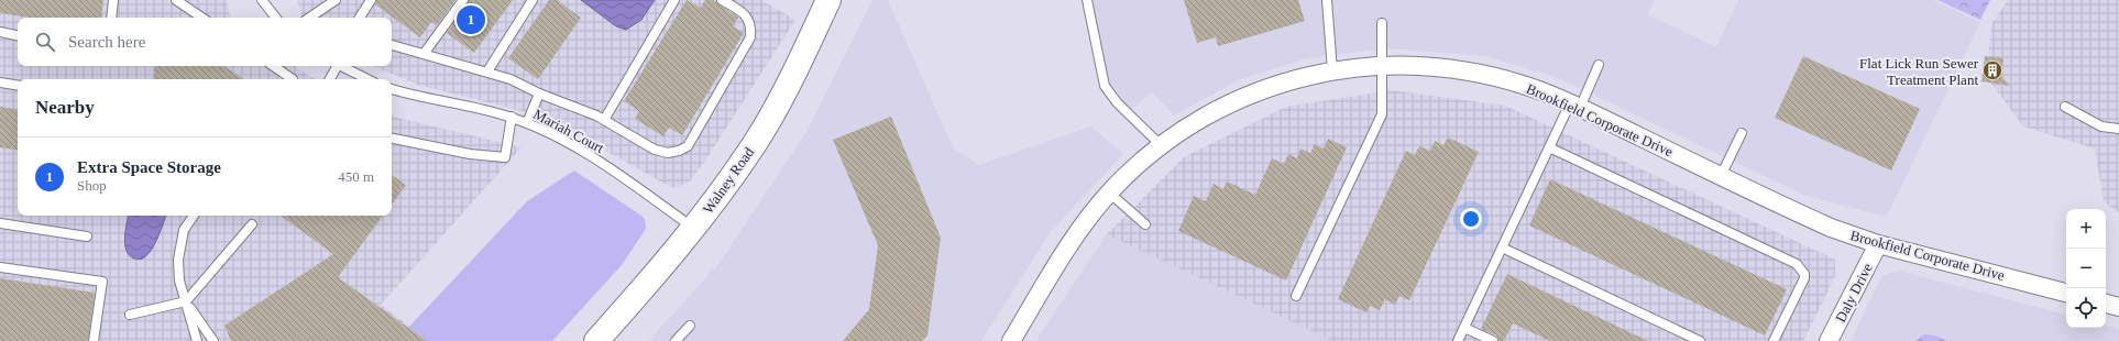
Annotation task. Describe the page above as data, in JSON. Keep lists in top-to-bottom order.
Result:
{
  "streets": {
    "main road": ["Walney Road"],
    "street": ["Brookfield Corporate Drive", "Daly Drive"],
    "lane": ["Mariah Court"]
  },
  "crossings": [
    ["Brookfield Corporate Drive", "Daly Drive"],
    ["Mariah Court", "Walney Road"]
  ],
  "places": {
    "building": ["Flat Lick Run Sewer Treatment Plant"]
  },
  "page": {
    "pins": "1",
    "search": "Search here",
    "heading": "Nearby",
    "list": [
      {
        "mark": "1",
        "name": "Extra Space Storage",
        "note": "Shop",
        "value": "450 m"
      }
    ],
    "map_buttons": ["+", "−"]
  }
}
